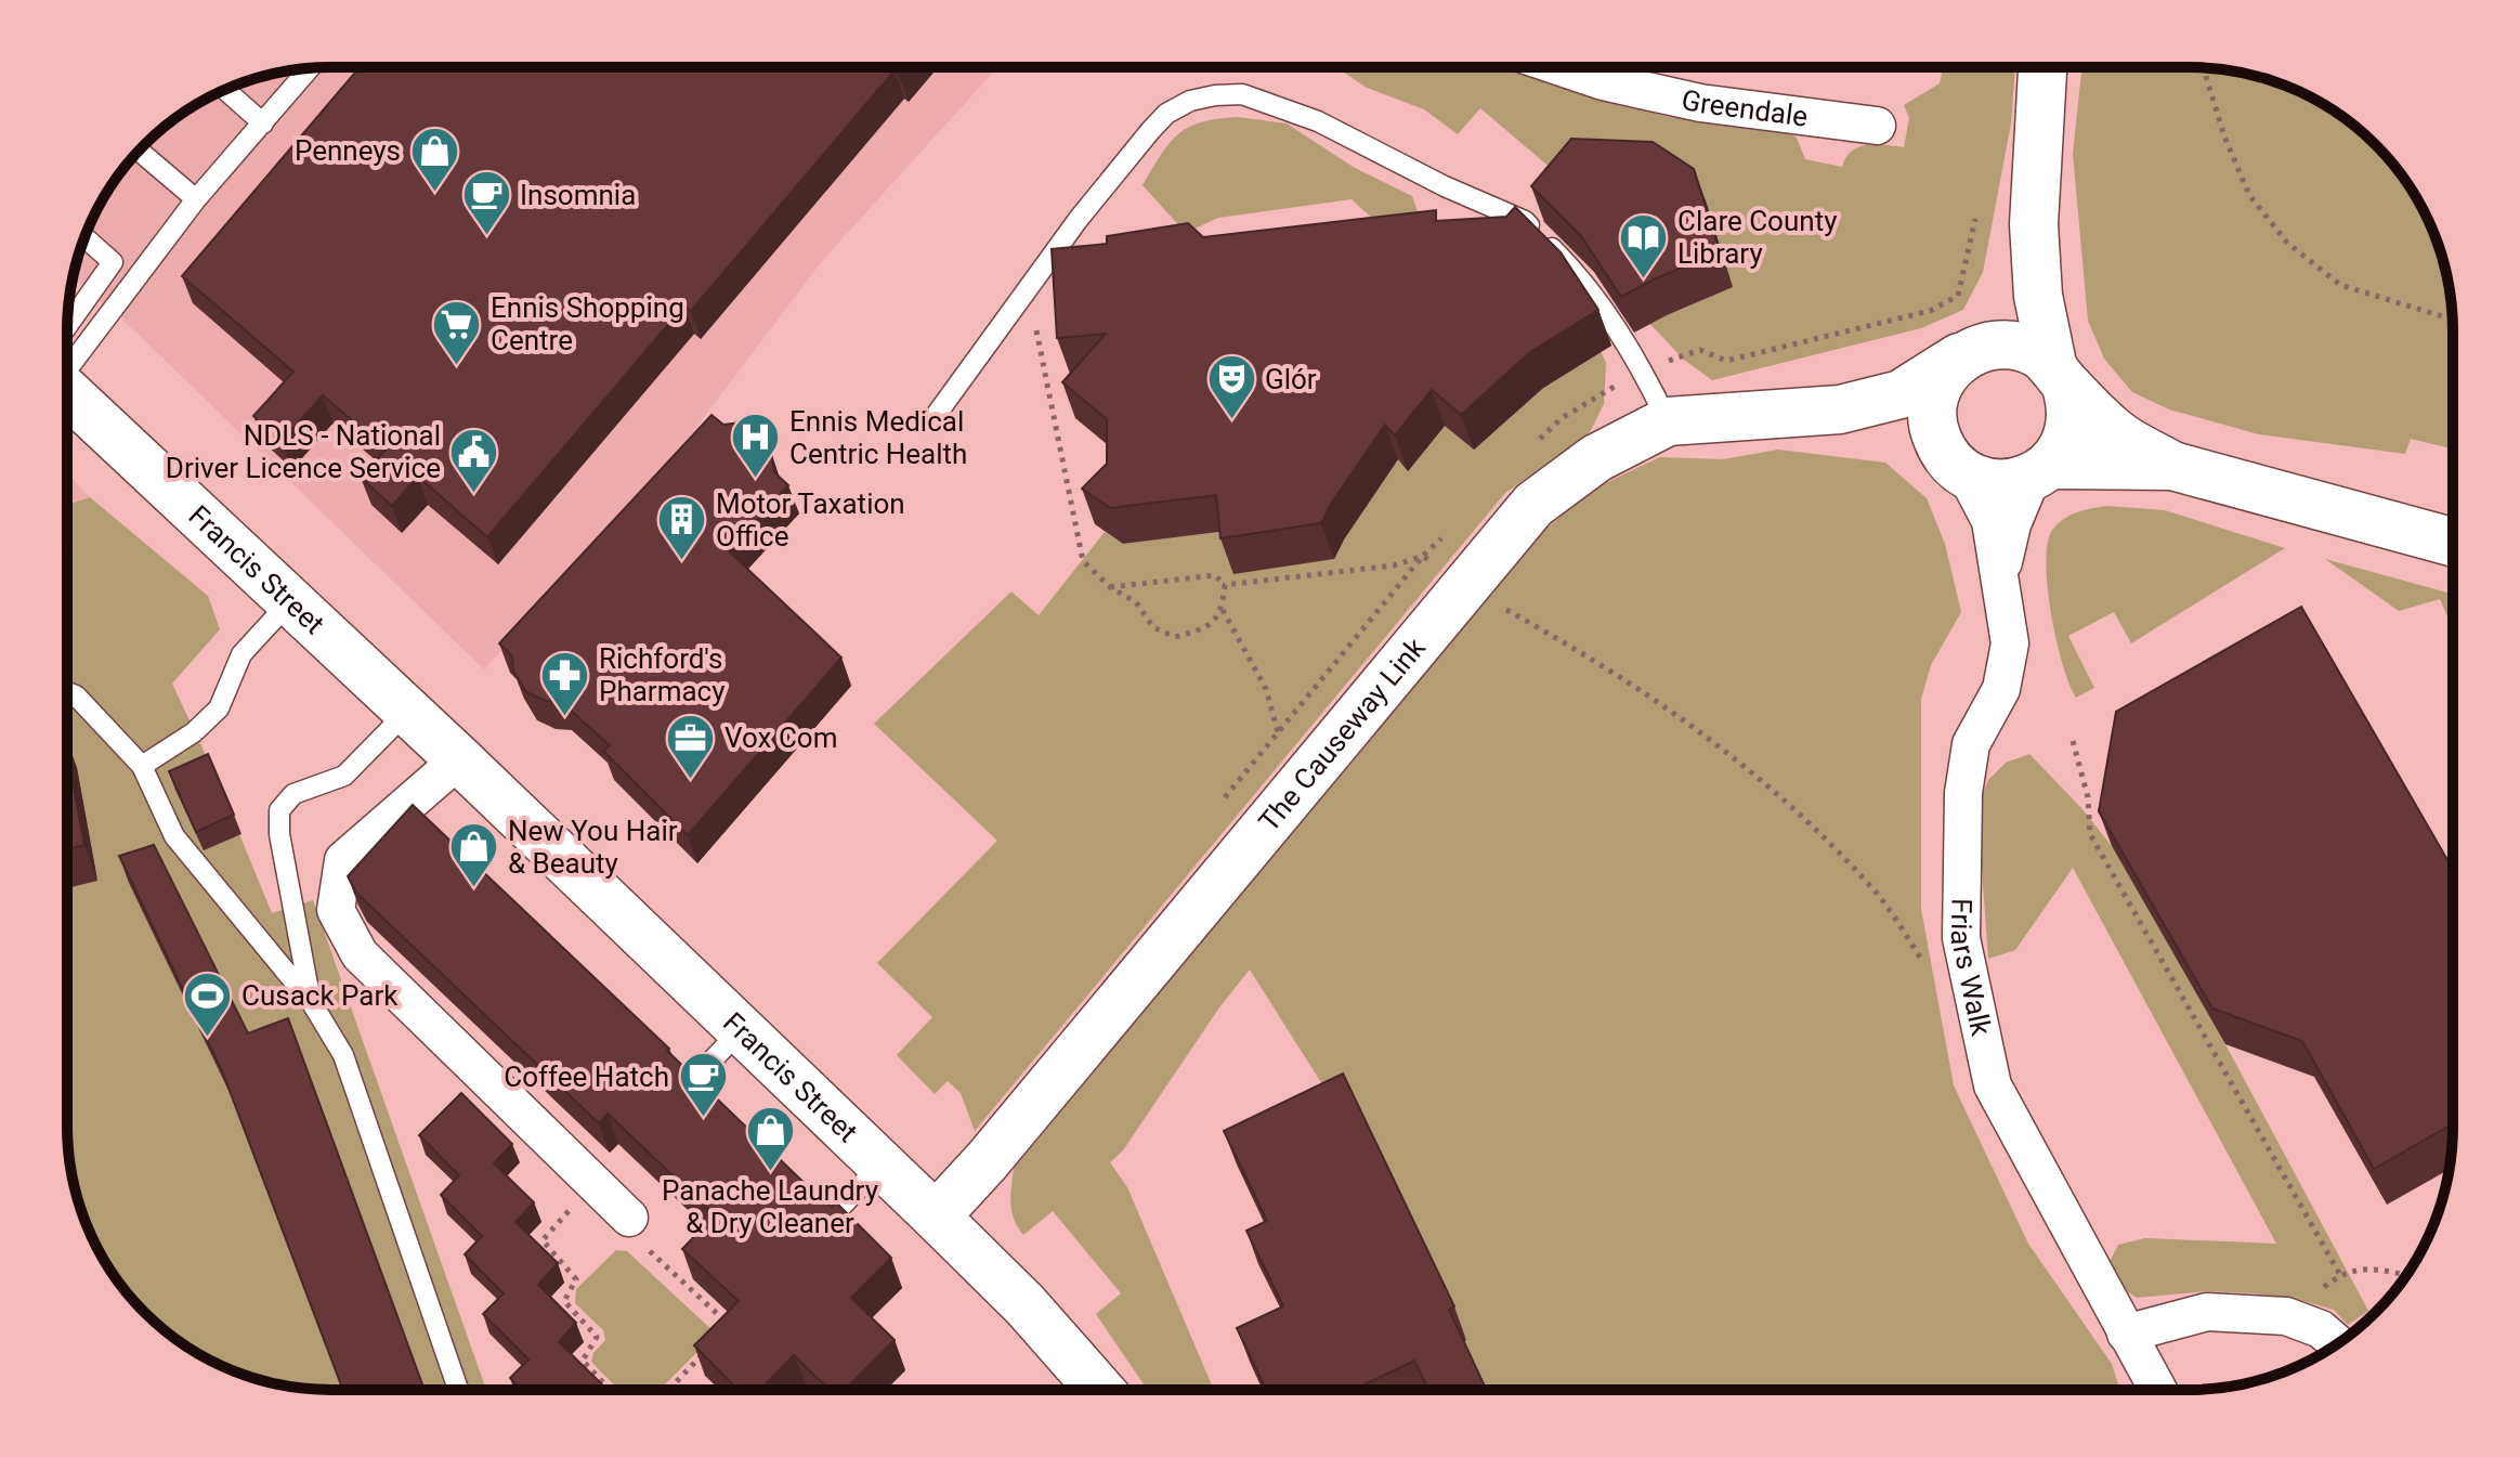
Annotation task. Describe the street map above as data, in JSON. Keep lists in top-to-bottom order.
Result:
{
  "streets": {
    "street": [
      "Greendale",
      "Francis Street",
      "The Causeway Link",
      "Friars Walk"
    ]
  },
  "crossings": [
    ["Francis Street", "The Causeway Link"],
    ["The Causeway Link", "Friars Walk"]
  ],
  "places": {
    "shop": ["Penneys", "New You Hair & Beauty", "Panache Laundry & Dry Cleaner"],
    "cafe": ["Insomnia", "Coffee Hatch"],
    "library": ["Clare County Library"],
    "supermarket": ["Ennis Shopping Centre"],
    "theatre": ["Glór"],
    "hospital": ["Ennis Medical Centric Health"],
    "public building": ["NDLS - National Driver Licence Service"],
    "building": ["Motor Taxation Office"],
    "pharmacy": ["Richford's Pharmacy"],
    "office": ["Vox Com"],
    "sports": ["Cusack Park"]
  }
}
